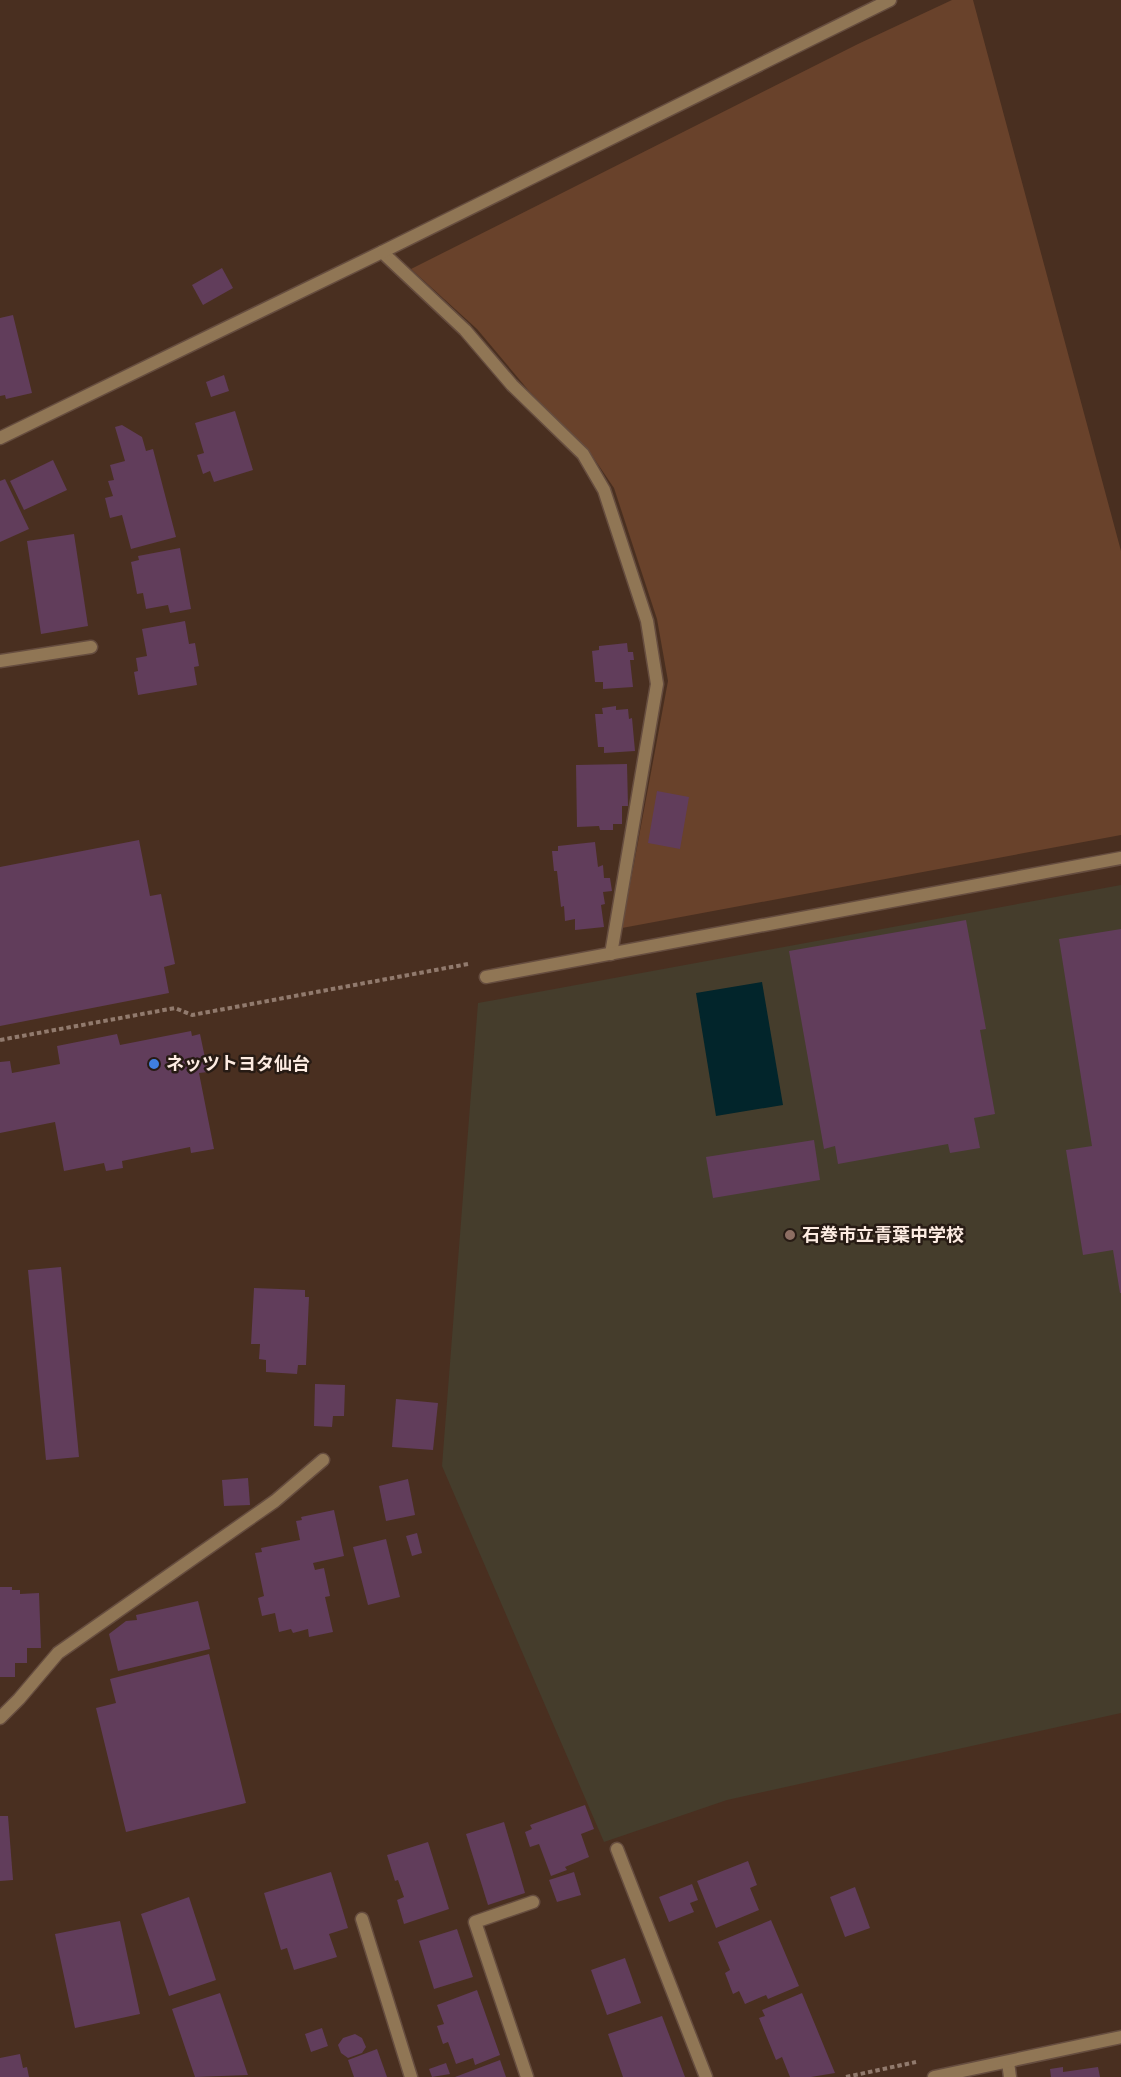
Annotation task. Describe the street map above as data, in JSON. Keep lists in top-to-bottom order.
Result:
{
  "places": ["ネッツトヨタ仙台", "石巻市立青葉中学校"]
}
